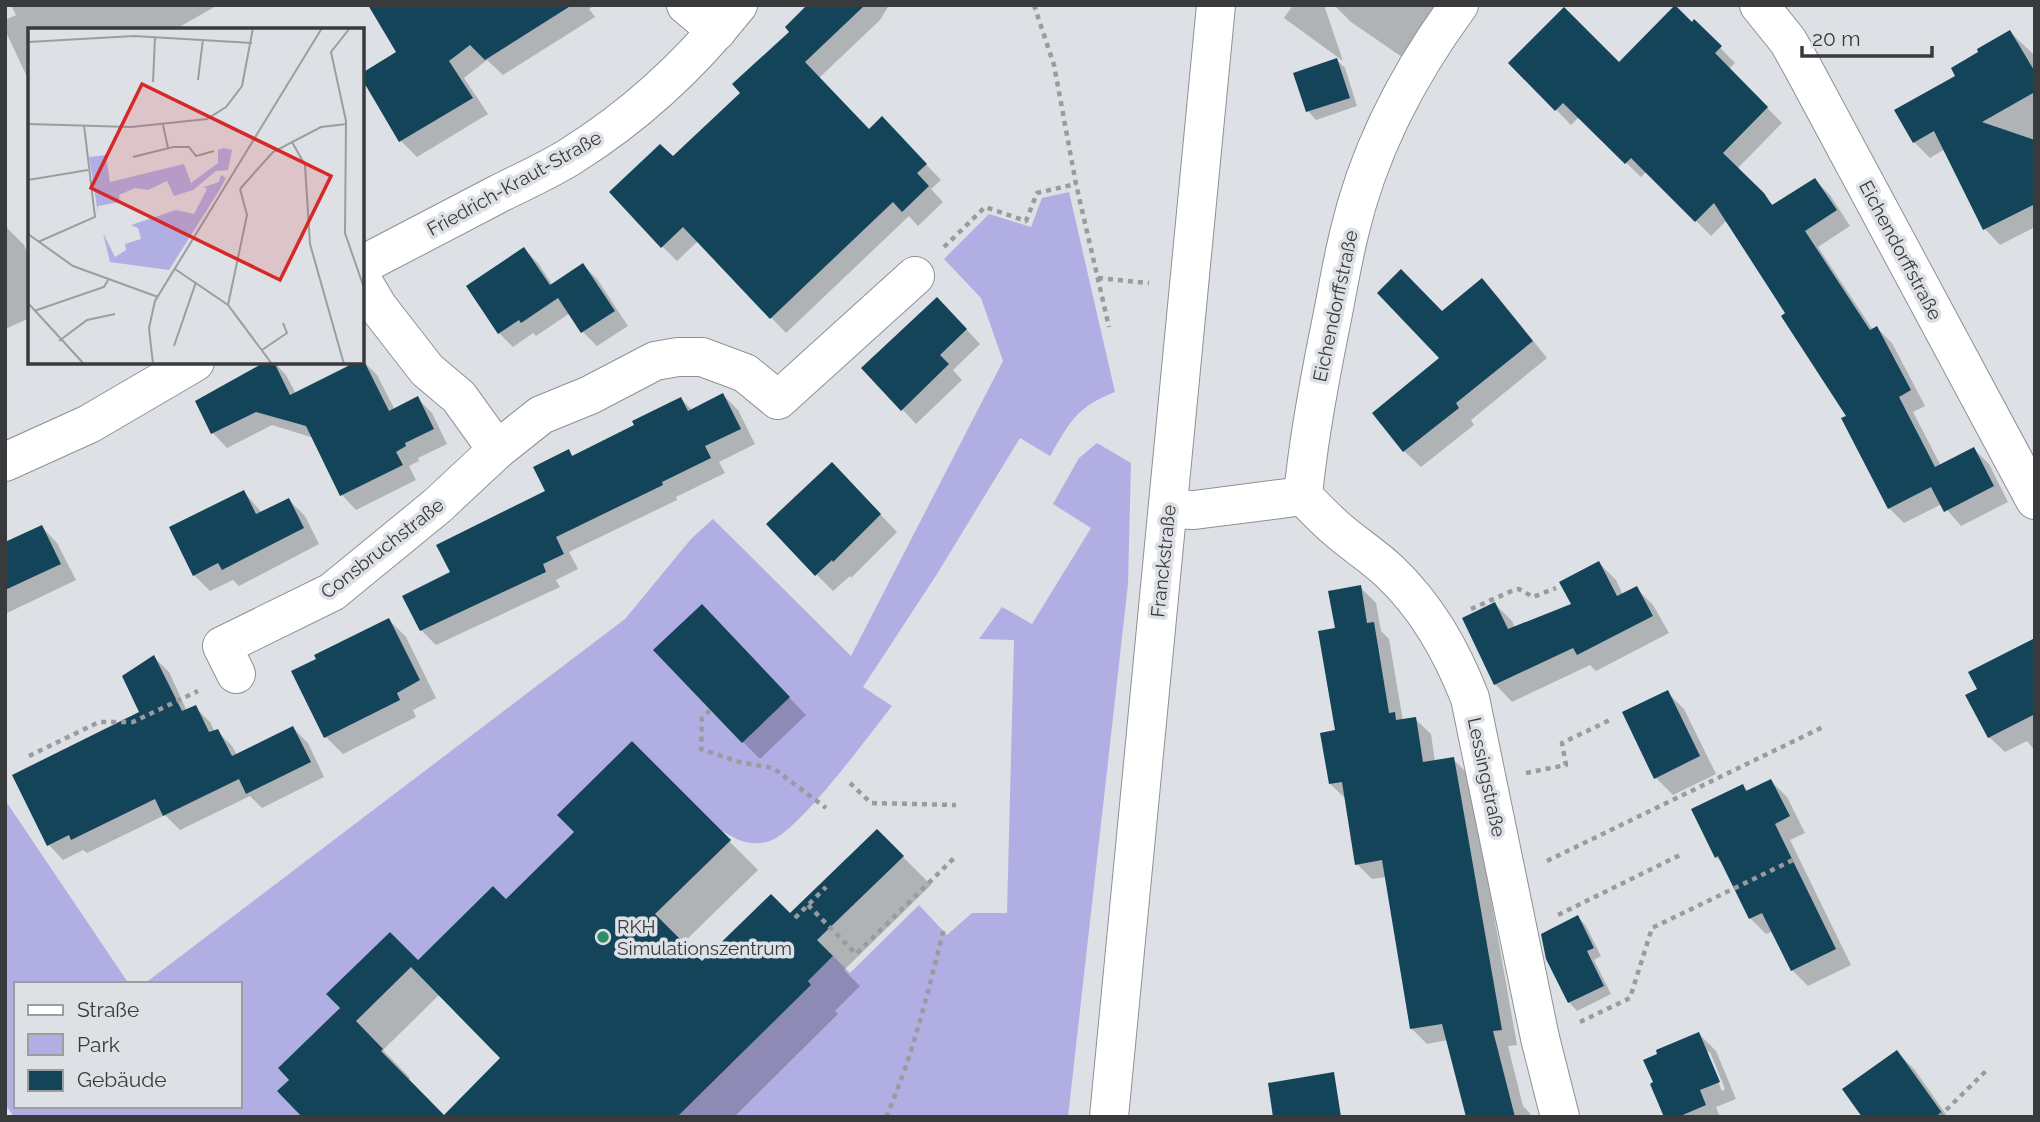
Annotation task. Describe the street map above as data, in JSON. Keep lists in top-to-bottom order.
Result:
{
  "streets": {
    "street": [
      "Friedrich-Kraut-Straße",
      "Eichendorffstraße",
      "Consbruchstraße",
      "Franckstraße",
      "Lessingstraße"
    ]
  },
  "crossings": [
    ["Eichendorffstraße", "Lessingstraße"]
  ],
  "places": ["RKH Simulationszentrum"],
  "legend": ["Straße", "Park", "Gebäude"],
  "scale_bar": "20 m"
}
